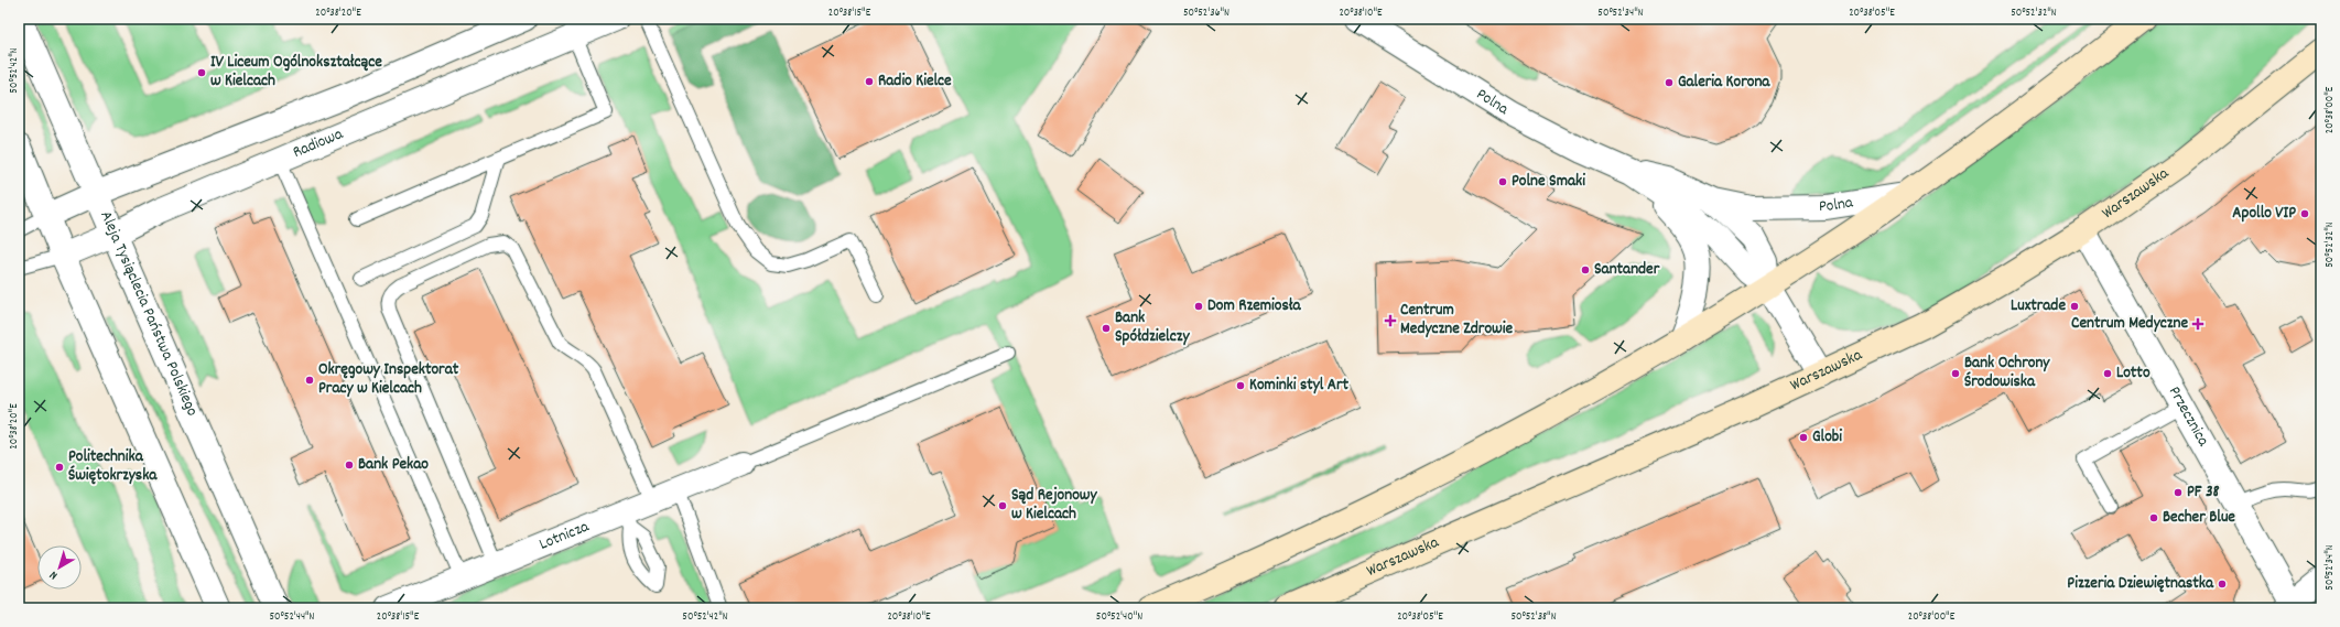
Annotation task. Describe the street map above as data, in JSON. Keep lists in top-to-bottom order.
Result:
{
  "streets": {
    "main road": ["Warszawska"],
    "street": [
      "Polna",
      "Radiowa",
      "Aleja Tysiąclecia Państwa Polskiego",
      "Przecznica",
      "Lotnicza"
    ]
  },
  "crossings": [
    ["Polna", "Warszawska"],
    ["Radiowa", "Aleja Tysiąclecia Państwa Polskiego"],
    ["Warszawska", "Przecznica"]
  ],
  "places": {
    "other": [
      "IV Liceum Ogólnokształcące w Kielcach",
      "Radio Kielce",
      "Galeria Korona",
      "Polne Smaki",
      "Apollo VIP",
      "Santander",
      "Dom Rzemiosła",
      "Luxtrade",
      "Bank Spółdzielczy",
      "Bank Ochrony Środowiska",
      "Lotto",
      "Okręgowy Inspektorat Pracy w Kielcach",
      "Kominki styl Art",
      "Globi",
      "Bank Pekao",
      "Politechnika Świętokrzyska",
      "PF 38",
      "Sąd Rejonowy w Kielcach",
      "Becher Blue",
      "Pizzeria Dziewiętnastka"
    ],
    "health": ["Centrum Medyczne Zdrowie", "Centrum Medyczne"]
  },
  "north": "bottom left",
  "coordinates": [
    "20°38'20\"E",
    "20°38'15\"E",
    "50°52'36\"N",
    "20°38'10\"E",
    "50°52'34\"N",
    "20°38'05\"E",
    "50°52'32\"N",
    "50°52'42\"N",
    "20°38'00\"E",
    "50°52'44\"N",
    "50°52'40\"N",
    "50°52'38\"N"
  ]
}
